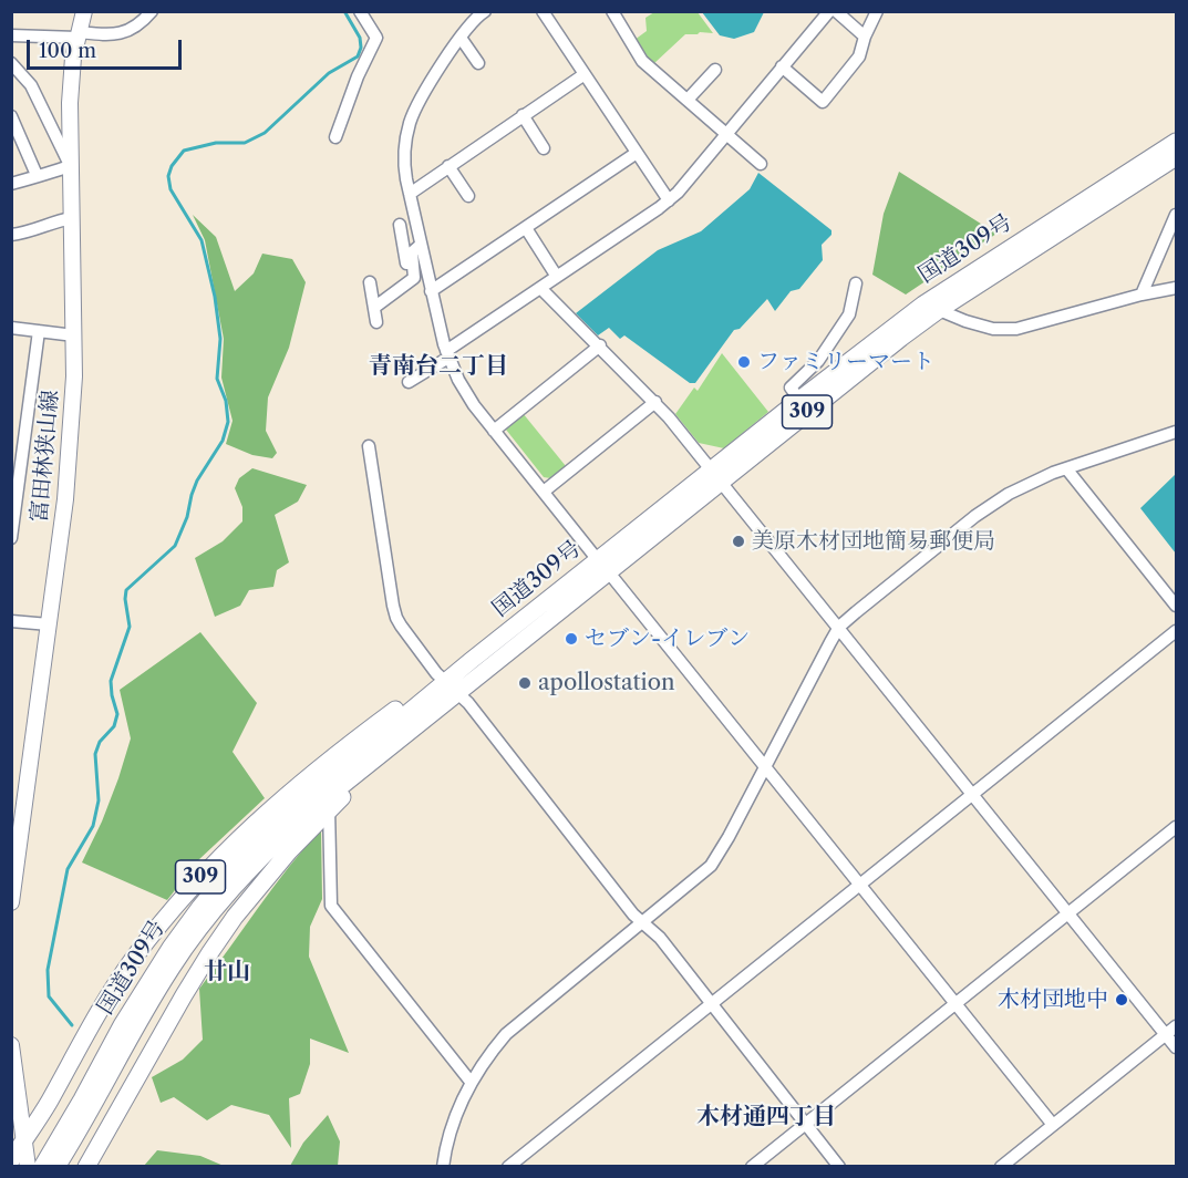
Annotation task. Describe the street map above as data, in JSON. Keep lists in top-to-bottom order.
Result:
{
  "streets": {
    "highway": ["国道309号", "309"],
    "main road": ["富田林狭山線"]
  },
  "crossings": [
    ["国道309号", "309"]
  ],
  "districts": ["青南台二丁目", "廿山", "木材通四丁目"],
  "places": [
    "ファミリーマート",
    "美原木材団地簡易郵便局",
    "セブン-イレブン",
    "apollostation",
    "木材団地中"
  ],
  "scale_bar": "100 m"
}
